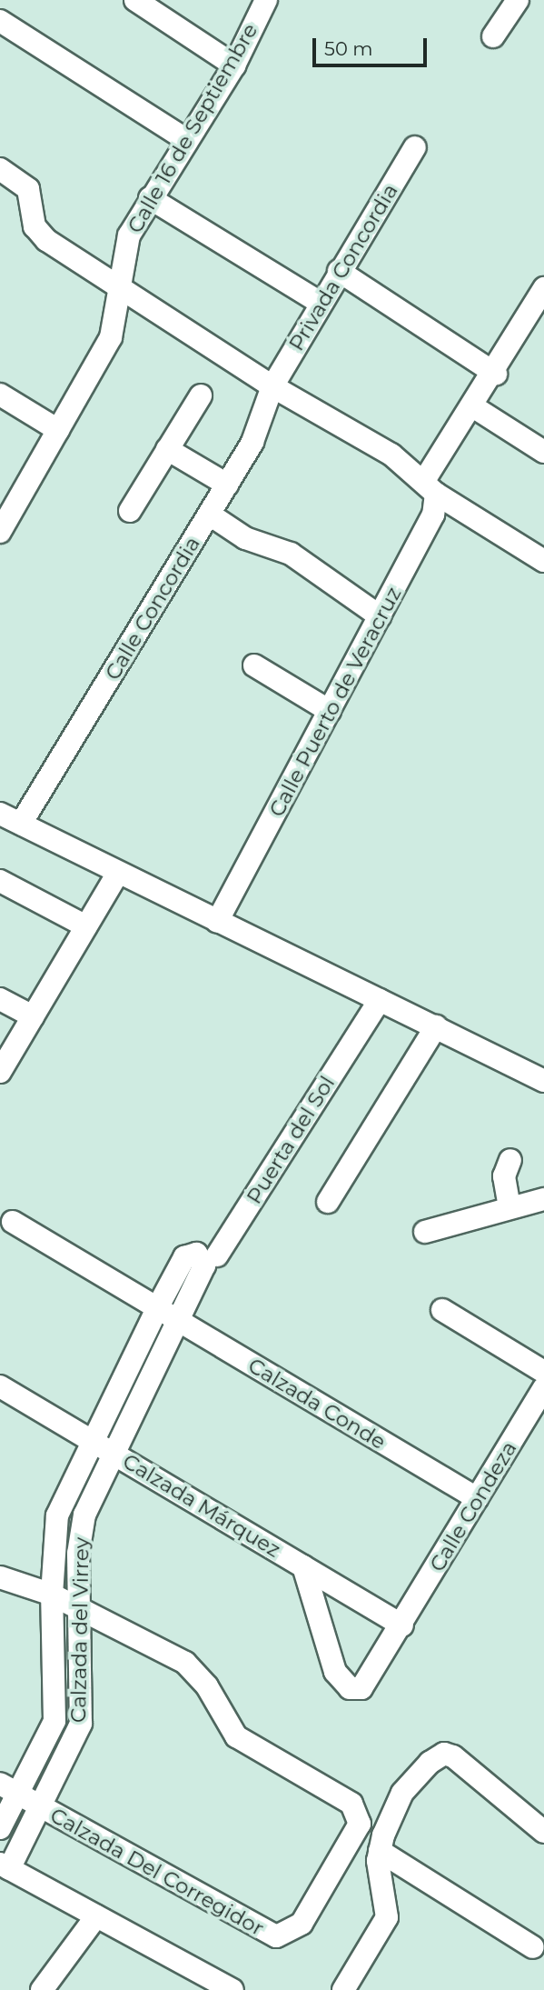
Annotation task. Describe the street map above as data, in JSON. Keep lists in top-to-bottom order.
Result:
{
  "streets": {
    "street": [
      "Calle 16 de Septiembre",
      "Privada Concordia",
      "Calle Concordia",
      "Calle Puerto de Veracruz",
      "Puerta del Sol",
      "Calzada Conde",
      "Calzada Márquez",
      "Calle Condeza",
      "Calzada del Virrey",
      "Calzada Del Corregidor"
    ]
  },
  "crossings": [
    ["Privada Concordia", "Calle Concordia"],
    ["Calzada Conde", "Calle Condeza"],
    ["Calzada Conde", "Calzada del Virrey"],
    ["Calzada Márquez", "Calle Condeza"],
    ["Calzada Márquez", "Calzada del Virrey"],
    ["Calzada del Virrey", "Calzada Del Corregidor"]
  ],
  "scale_bar": "50 m"
}
